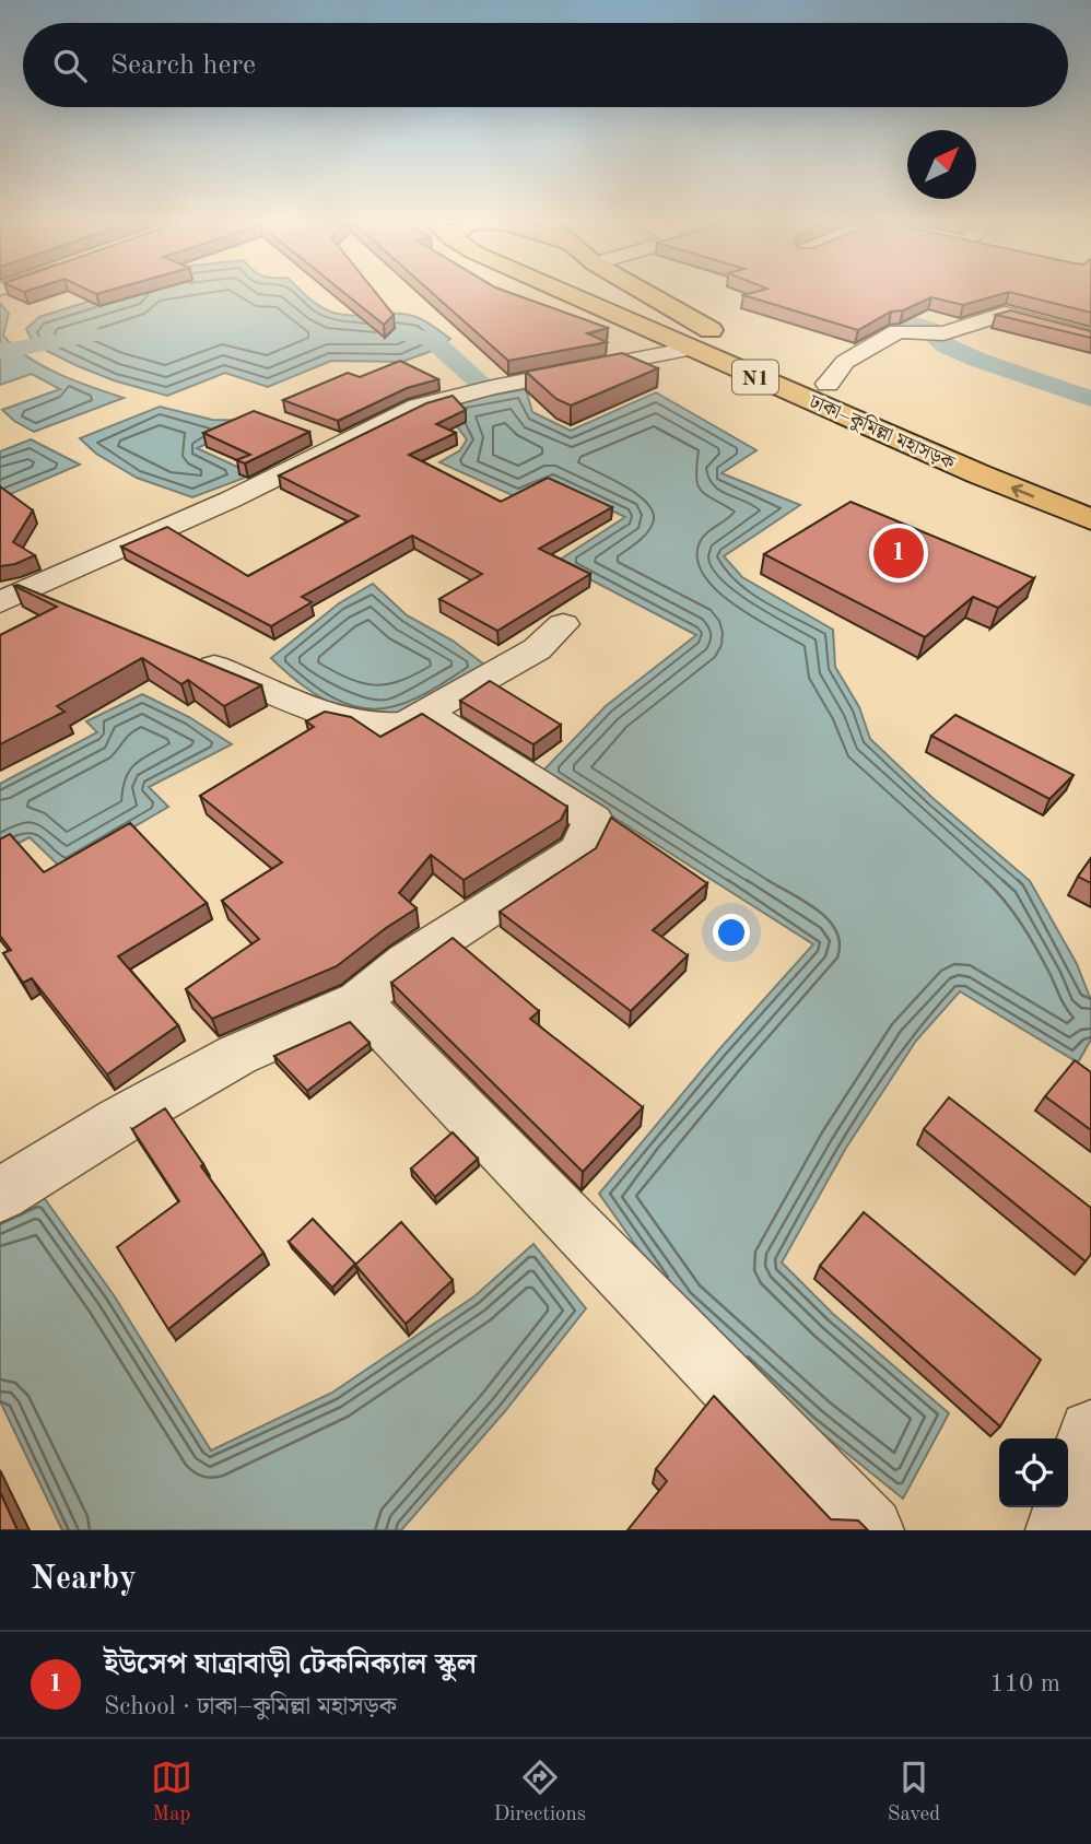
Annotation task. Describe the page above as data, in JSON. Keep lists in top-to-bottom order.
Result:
{
  "streets": {
    "highway": ["N1", "ঢাকা–কুমিল্লা মহাসড়ক"]
  },
  "north": "top right",
  "page": {
    "search": "Search here",
    "pins": "1",
    "heading": "Nearby",
    "list": [
      {
        "mark": "1",
        "name": "ইউসেপ যাত্রাবাড়ী টেকনিক্যাল স্কুল",
        "note": "School · ঢাকা–কুমিল্লা মহাসড়ক",
        "value": "110 m"
      }
    ],
    "nav": ["Map", "Directions", "Saved"]
  }
}
